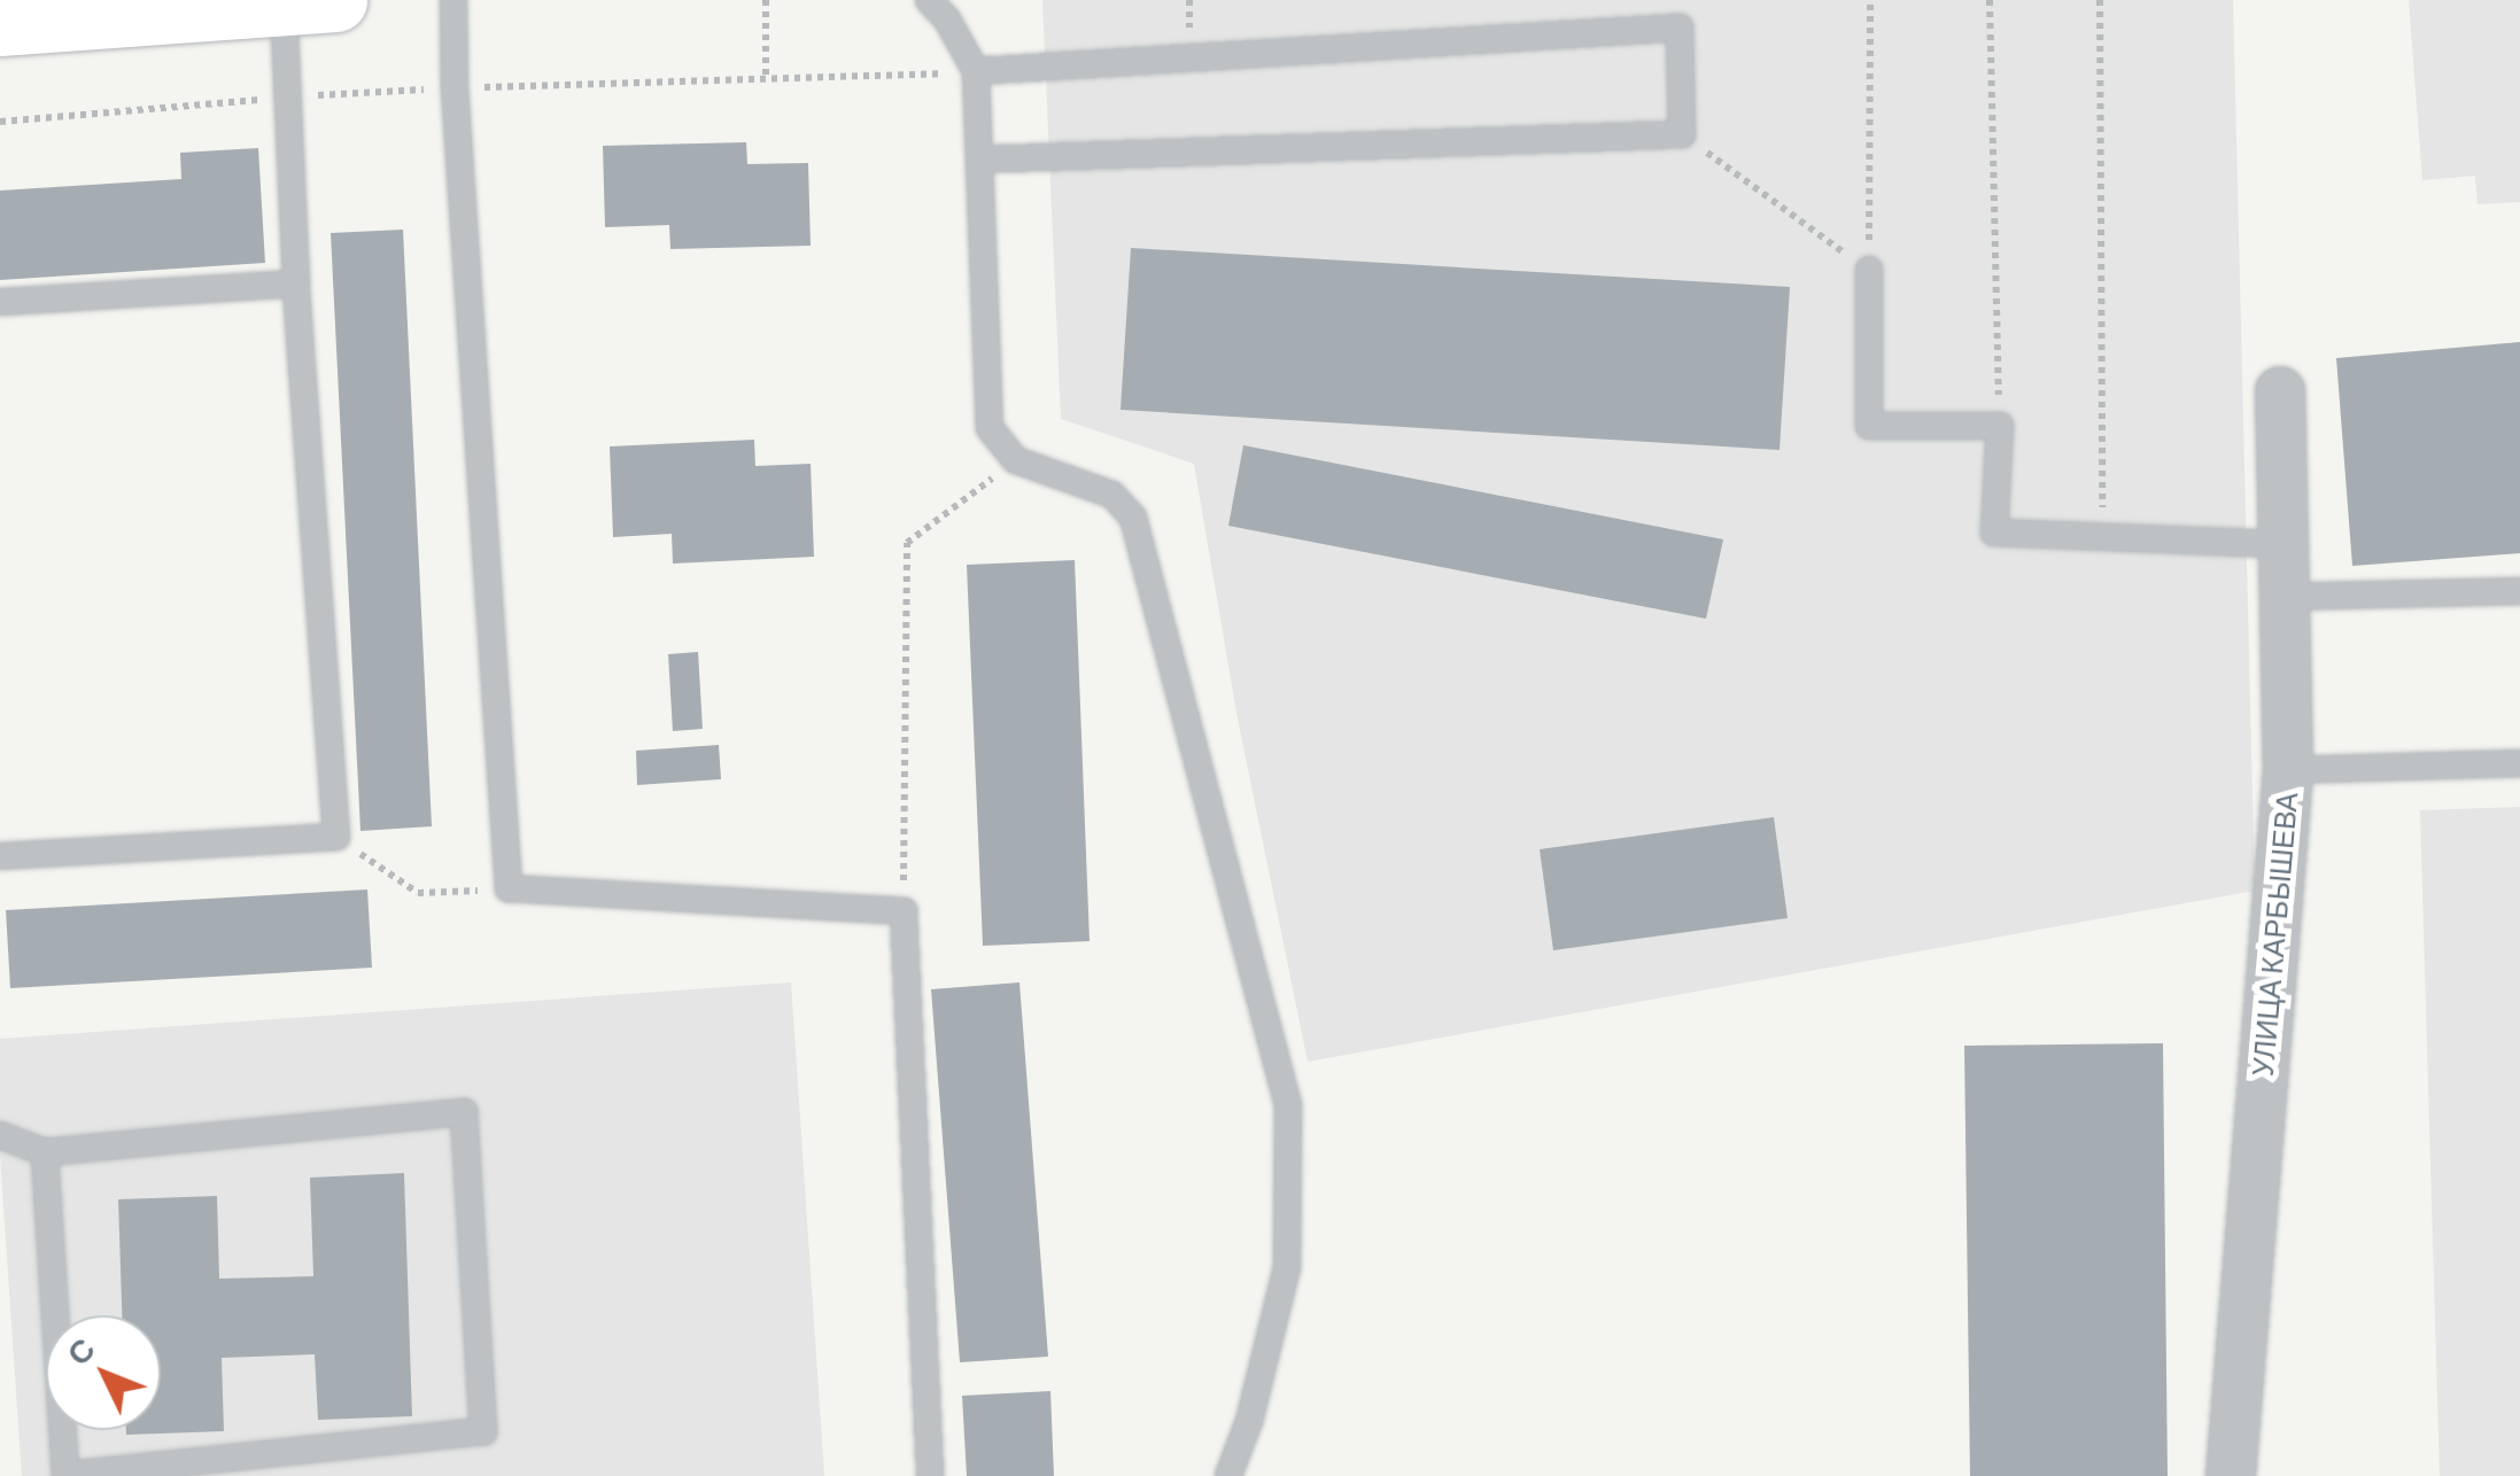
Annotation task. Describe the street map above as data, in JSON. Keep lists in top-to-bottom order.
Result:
{
  "streets": {
    "street": ["УЛИЦА КАРБЫШЕВА"]
  },
  "north": "top left"
}
